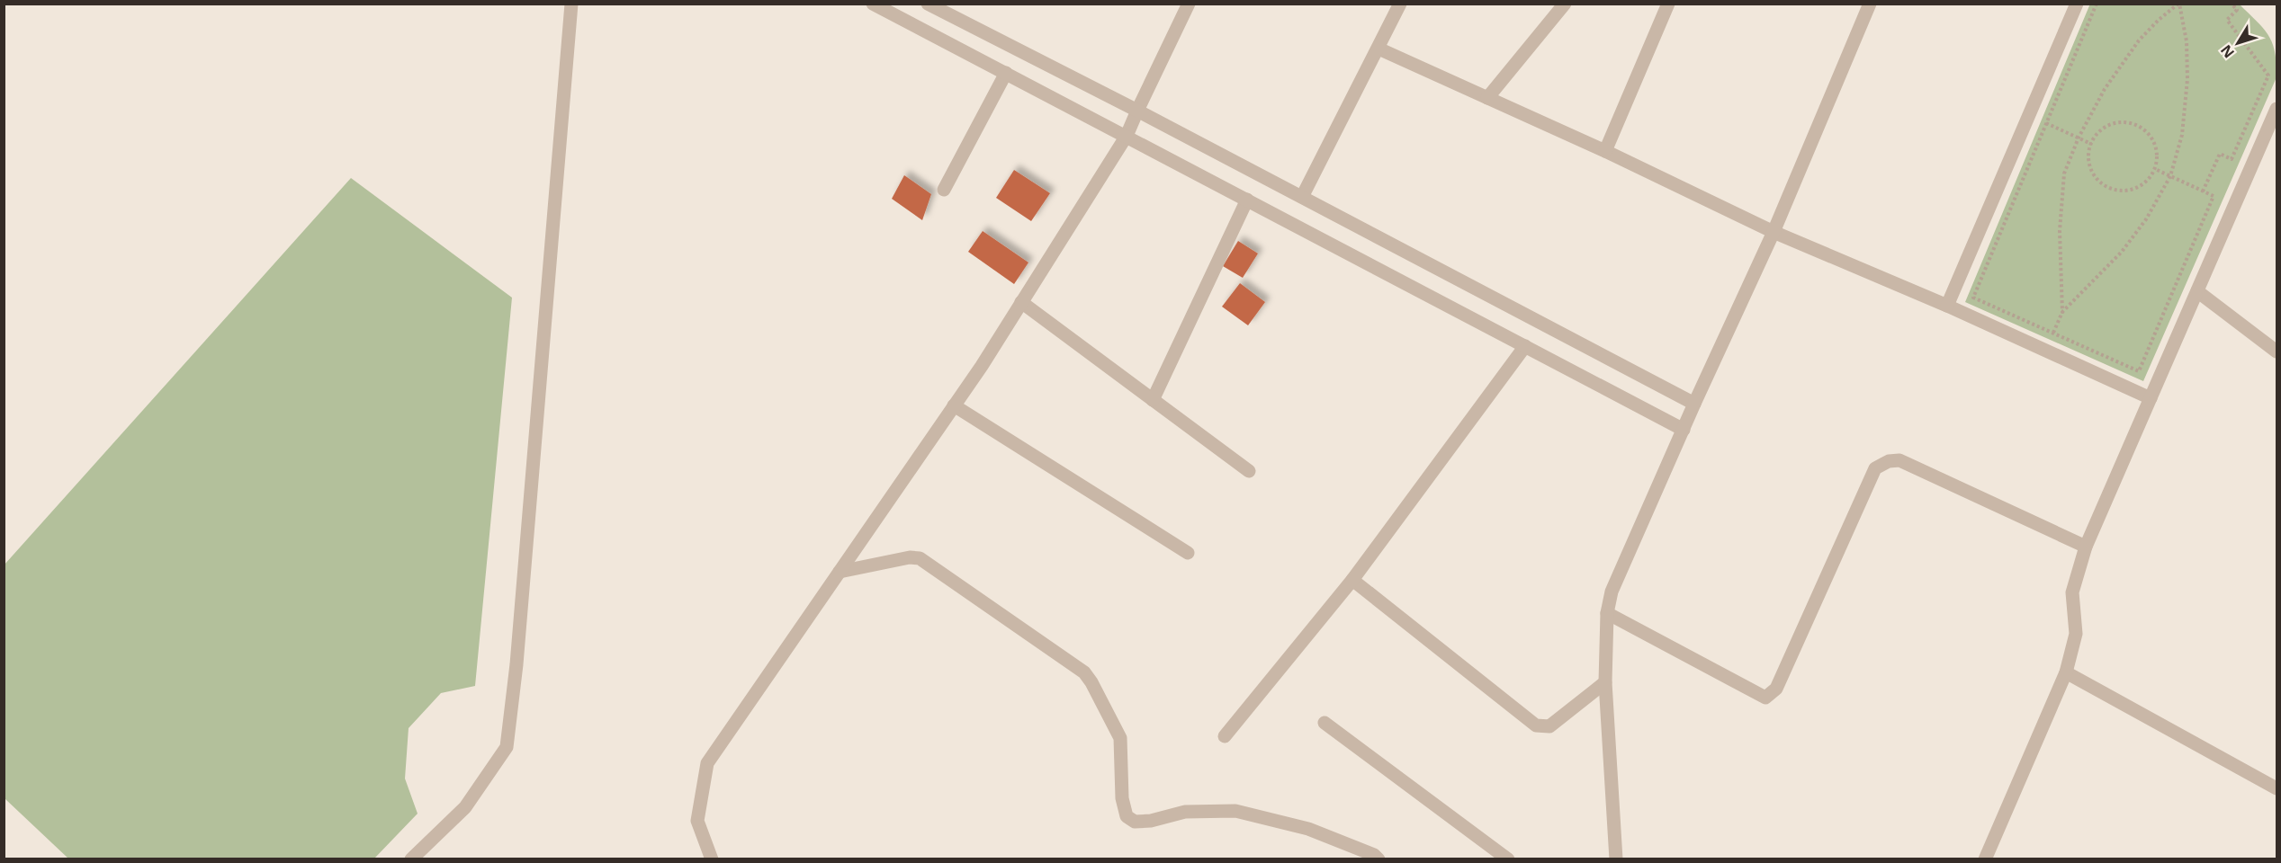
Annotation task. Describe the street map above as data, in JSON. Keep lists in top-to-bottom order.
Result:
{
  "north": "bottom left"
}
